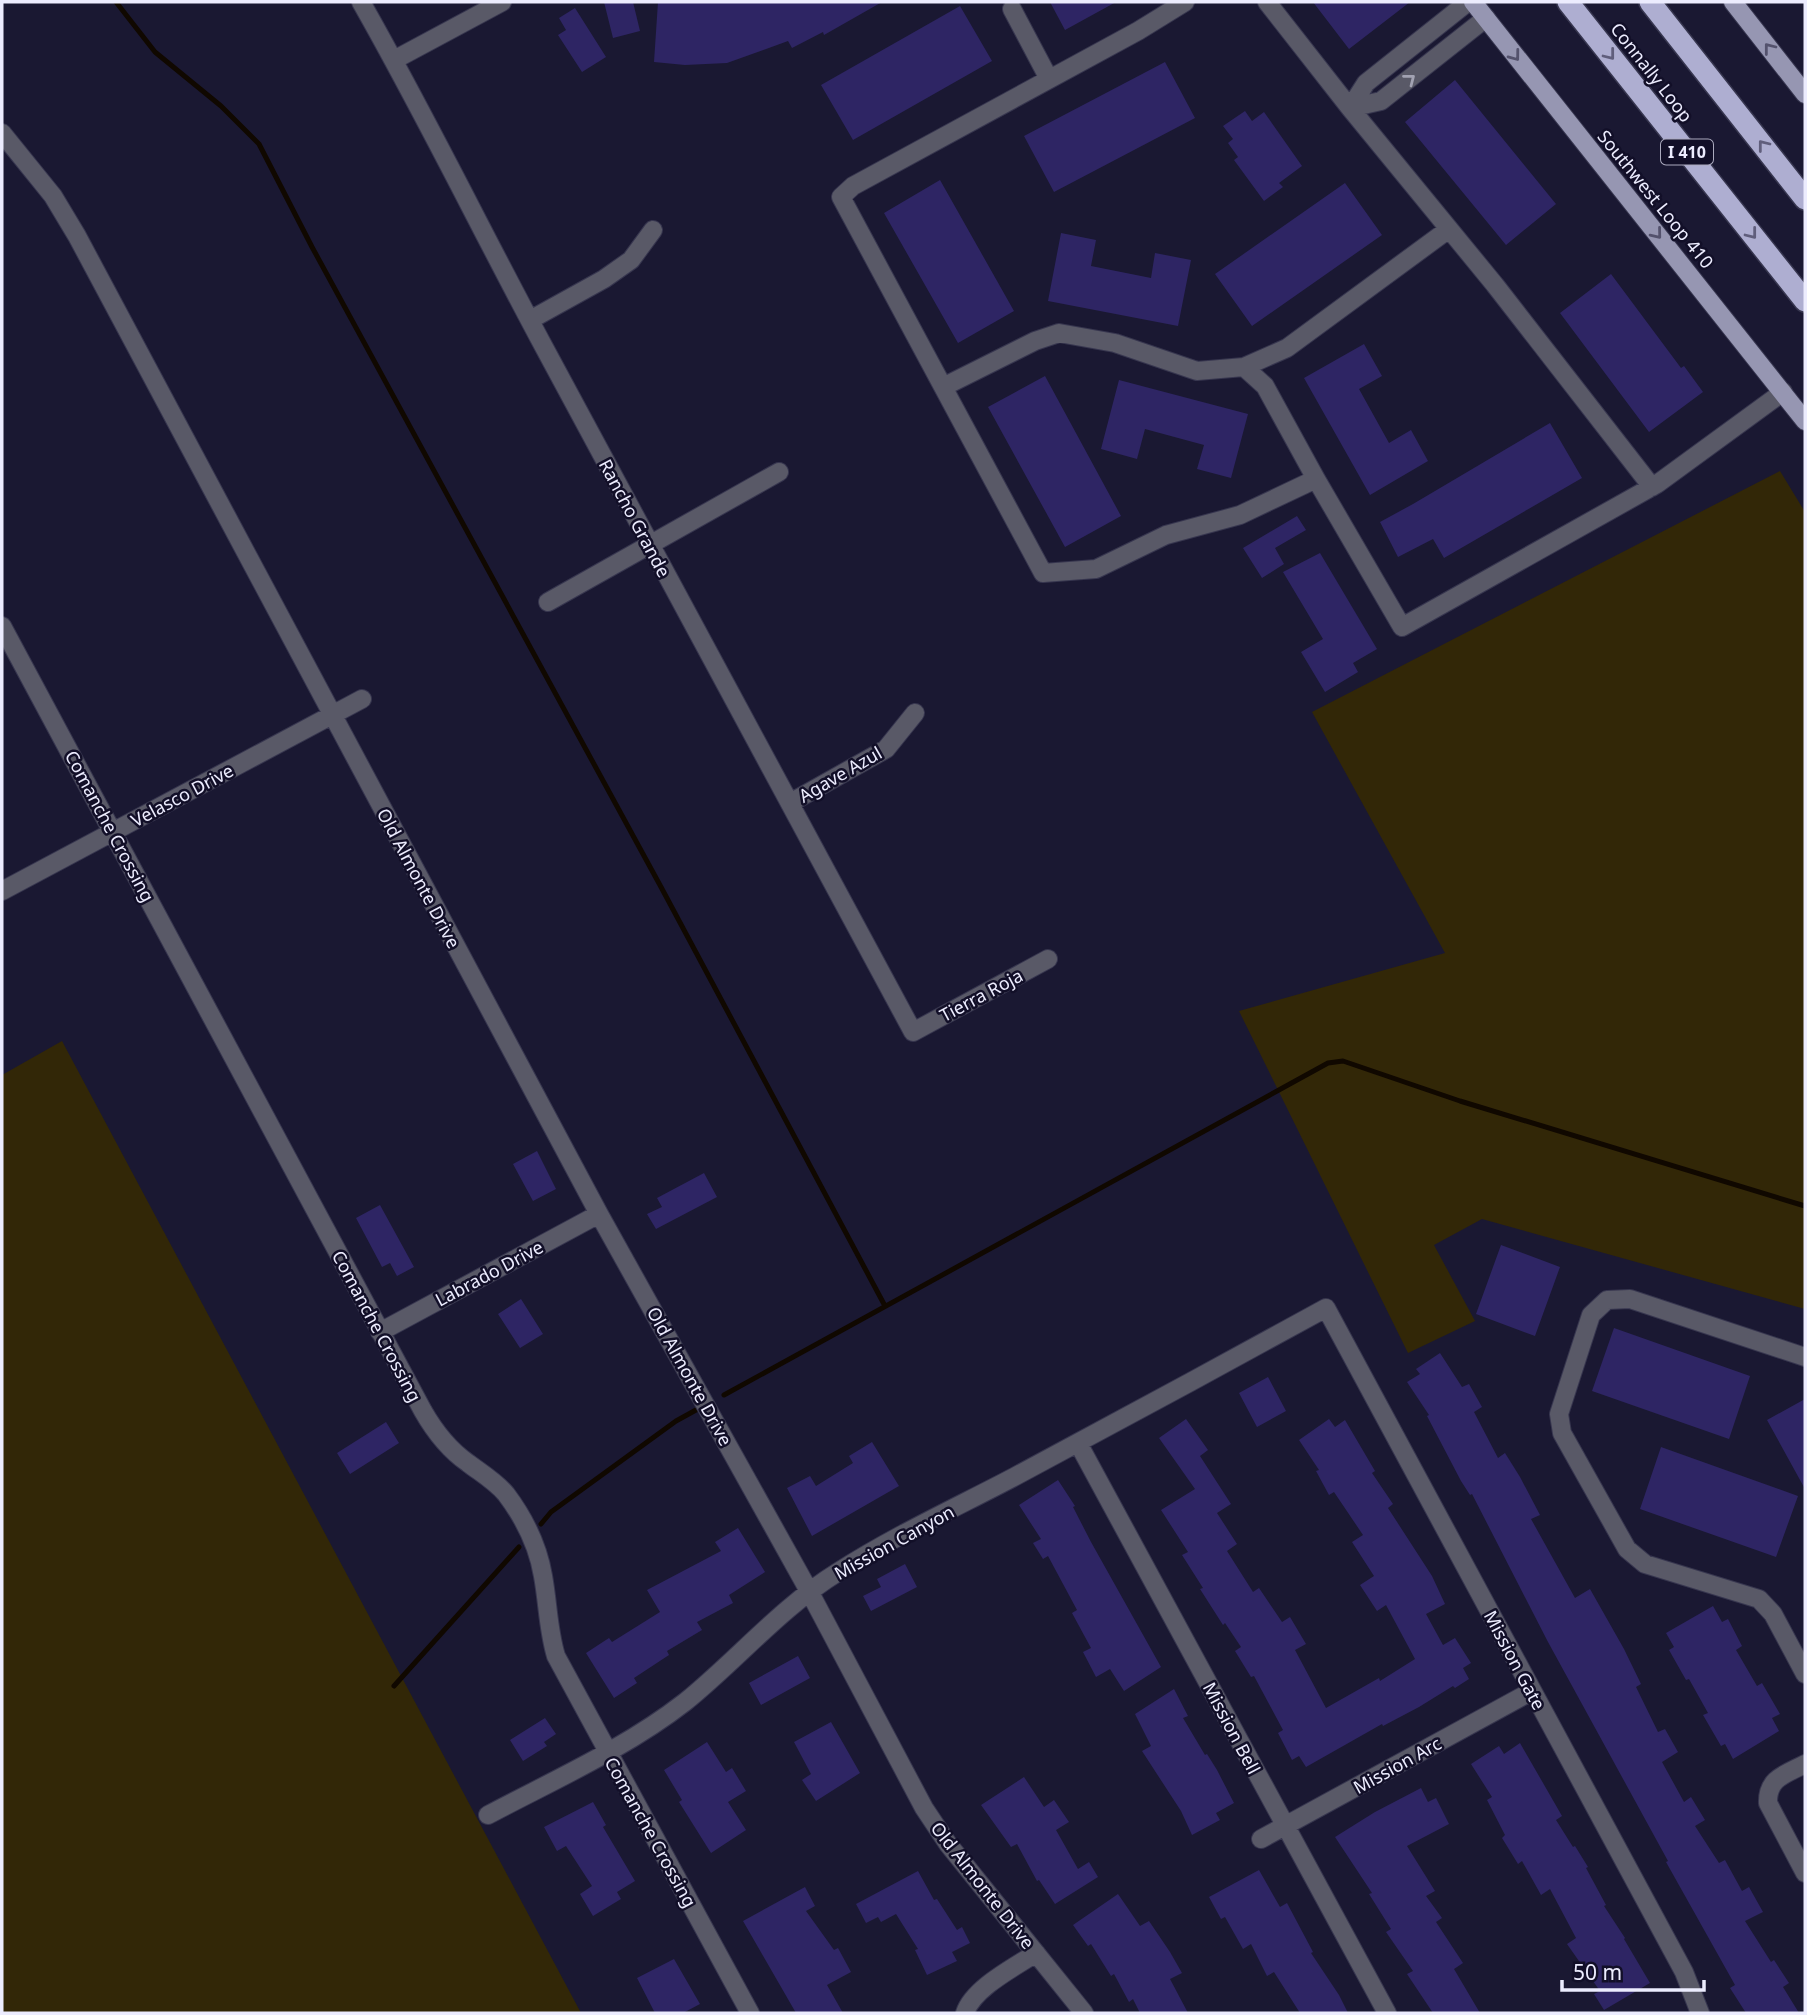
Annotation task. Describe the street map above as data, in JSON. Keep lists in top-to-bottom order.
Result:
{
  "streets": {
    "highway": ["Connally Loop", "I 410"],
    "main road": ["Southwest Loop 410"],
    "street": [
      "Rancho Grande",
      "Agave Azul",
      "Velasco Drive",
      "Comanche Crossing",
      "Old Almonte Drive",
      "Tierra Roja",
      "Labrado Drive",
      "Mission Canyon",
      "Mission Gate",
      "Mission Bell",
      "Mission Arc"
    ]
  },
  "crossings": [
    ["Rancho Grande", "Agave Azul"],
    ["Rancho Grande", "Tierra Roja"],
    ["Velasco Drive", "Comanche Crossing"],
    ["Velasco Drive", "Old Almonte Drive"],
    ["Comanche Crossing", "Labrado Drive"],
    ["Comanche Crossing", "Mission Canyon"],
    ["Old Almonte Drive", "Labrado Drive"],
    ["Old Almonte Drive", "Mission Canyon"],
    ["Mission Canyon", "Mission Gate"],
    ["Mission Canyon", "Mission Bell"],
    ["Mission Gate", "Mission Arc"],
    ["Mission Bell", "Mission Arc"]
  ],
  "one_way": ["Southwest Loop 410"],
  "scale_bar": "50 m"
}
